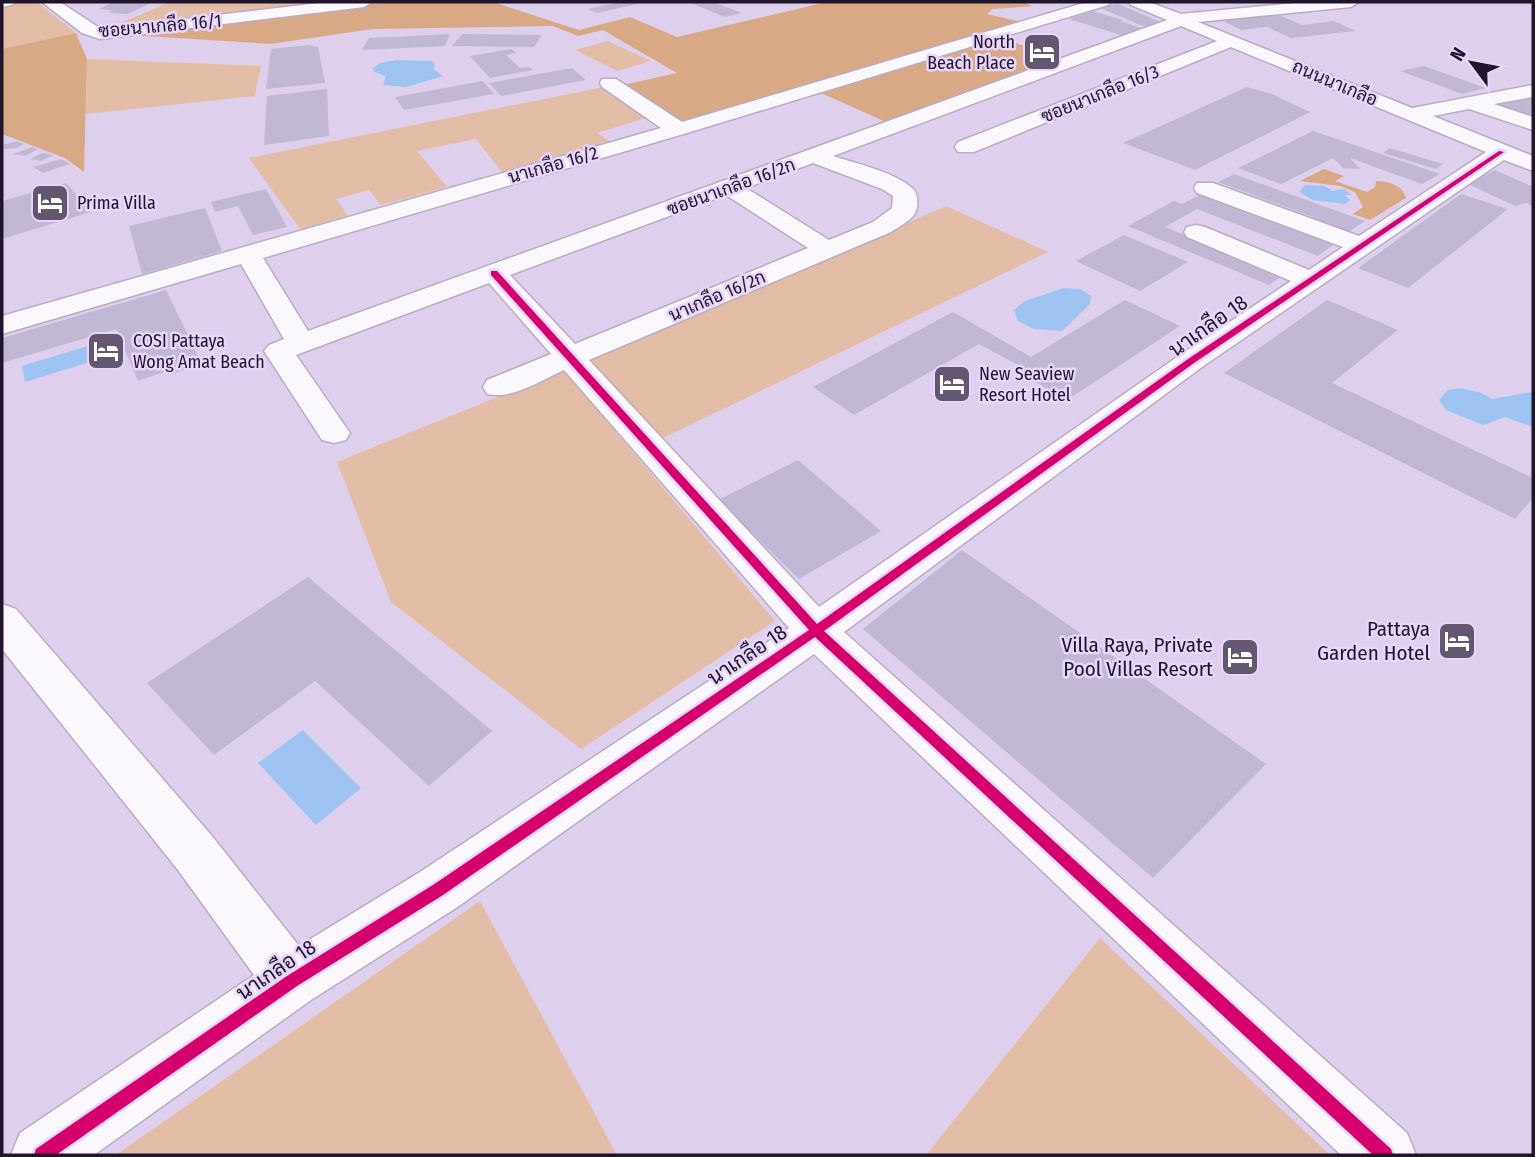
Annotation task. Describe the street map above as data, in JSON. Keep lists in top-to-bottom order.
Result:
{
  "streets": {
    "street": [
      "ซอยนาเกลือ 16/1",
      "ถนนนาเกลือ",
      "ซอยนาเกลือ 16/3",
      "นาเกลือ 16/2",
      "ซอยนาเกลือ 16/2ก",
      "นาเกลือ 16/2ก",
      "นาเกลือ 18"
    ]
  },
  "crossings": [
    ["ถนนนาเกลือ", "ซอยนาเกลือ 16/3"],
    ["ถนนนาเกลือ", "ซอยนาเกลือ 16/2ก"],
    ["ถนนนาเกลือ", "นาเกลือ 18"],
    ["ซอยนาเกลือ 16/2ก", "นาเกลือ 16/2ก"]
  ],
  "places": {
    "hotel": [
      "North Beach Place",
      "Prima Villa",
      "COSI Pattaya Wong Amat Beach",
      "New Seaview Resort Hotel",
      "Pattaya Garden Hotel",
      "Villa Raya, Private Pool Villas Resort"
    ]
  },
  "north": "top left"
}
